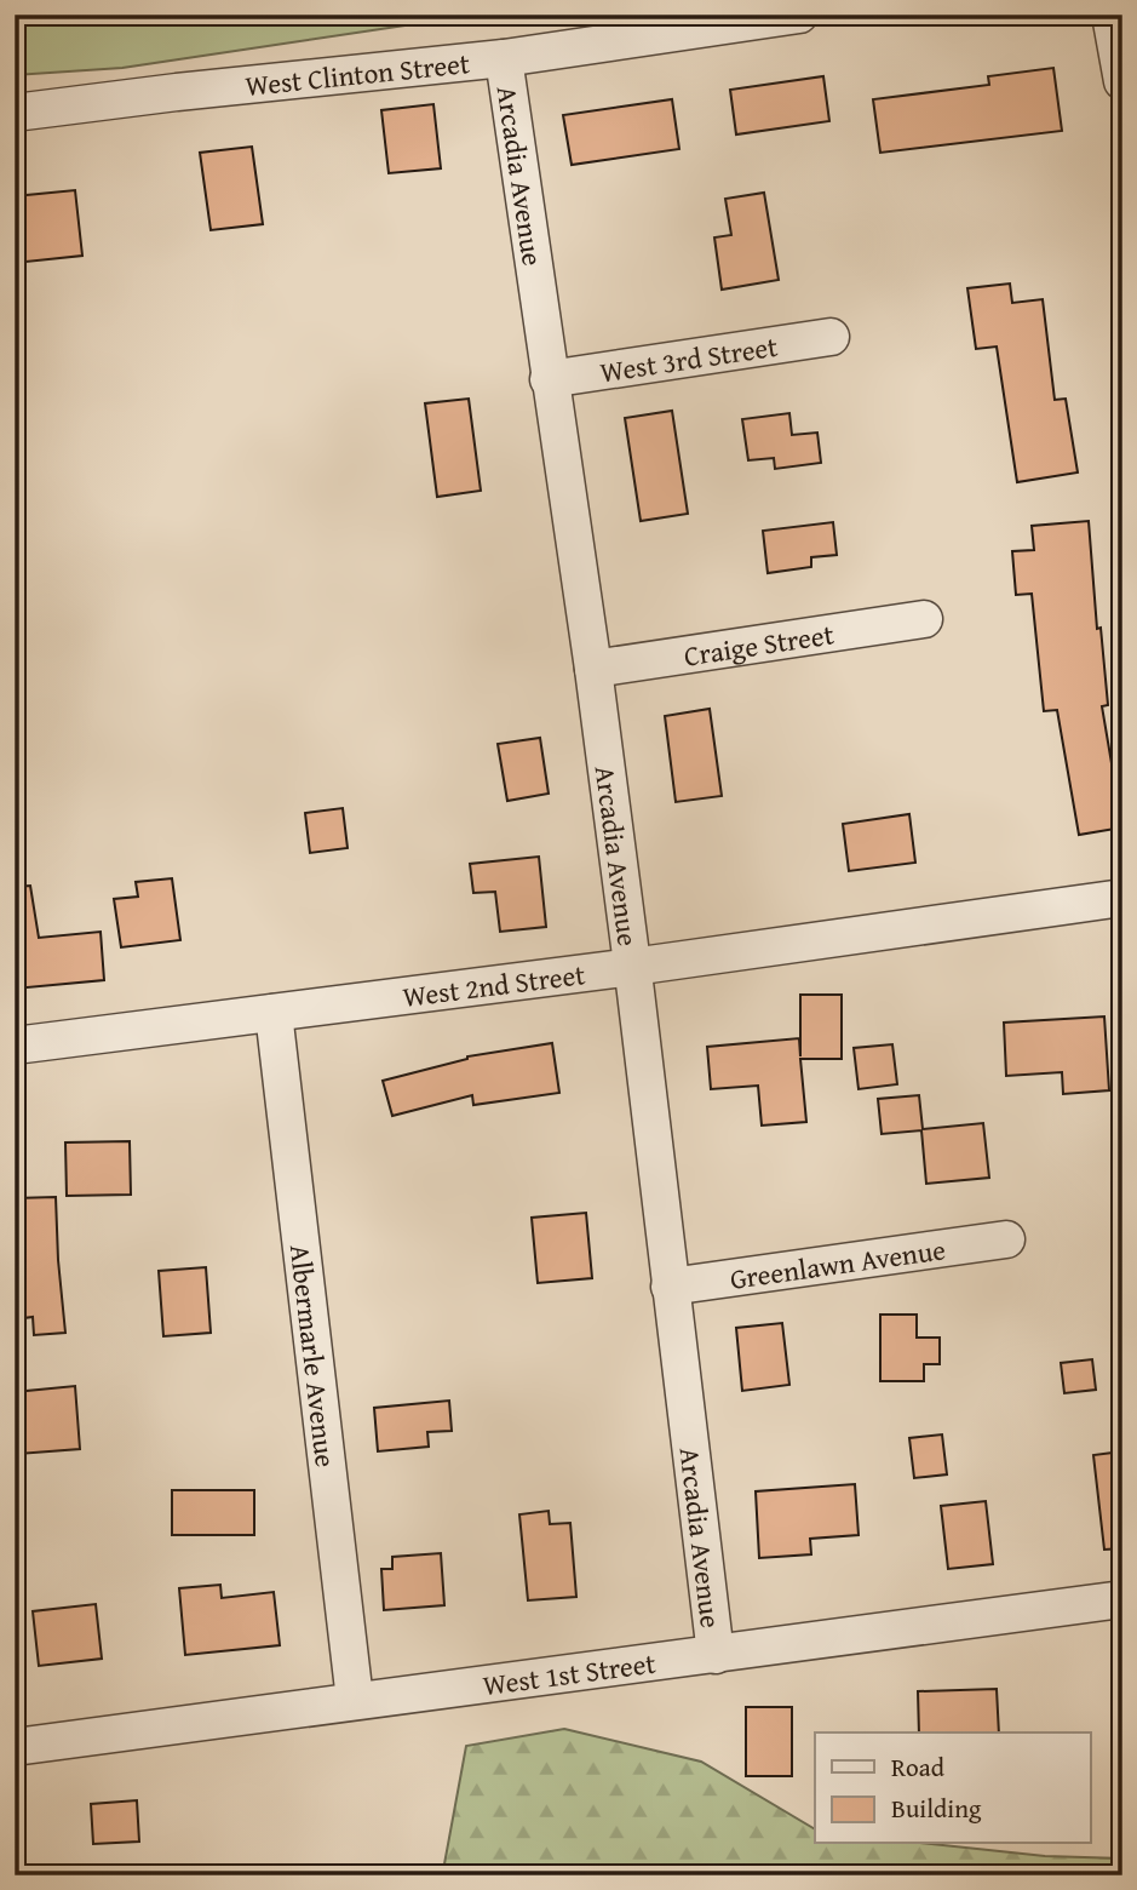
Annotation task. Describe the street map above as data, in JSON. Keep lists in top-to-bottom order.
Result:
{
  "streets": {
    "street": [
      "West Clinton Street",
      "Arcadia Avenue",
      "West 3rd Street",
      "Craige Street",
      "West 2nd Street",
      "Greenlawn Avenue",
      "Albermarle Avenue",
      "West 1st Street"
    ]
  },
  "crossings": [
    ["West Clinton Street", "Arcadia Avenue"],
    ["Arcadia Avenue", "West 3rd Street"],
    ["Arcadia Avenue", "Craige Street"],
    ["Arcadia Avenue", "West 2nd Street"],
    ["Arcadia Avenue", "Greenlawn Avenue"],
    ["Arcadia Avenue", "West 1st Street"],
    ["West 2nd Street", "Albermarle Avenue"],
    ["Albermarle Avenue", "West 1st Street"]
  ],
  "legend": ["Road", "Building"]
}
